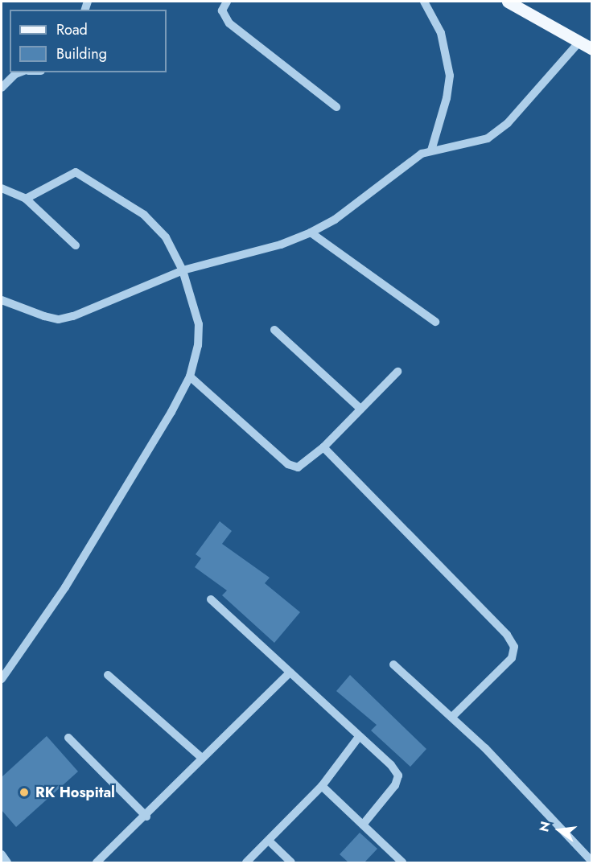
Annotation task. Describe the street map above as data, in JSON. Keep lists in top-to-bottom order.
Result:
{
  "places": ["RK Hospital"],
  "legend": ["Road", "Building"],
  "north": "left"
}
